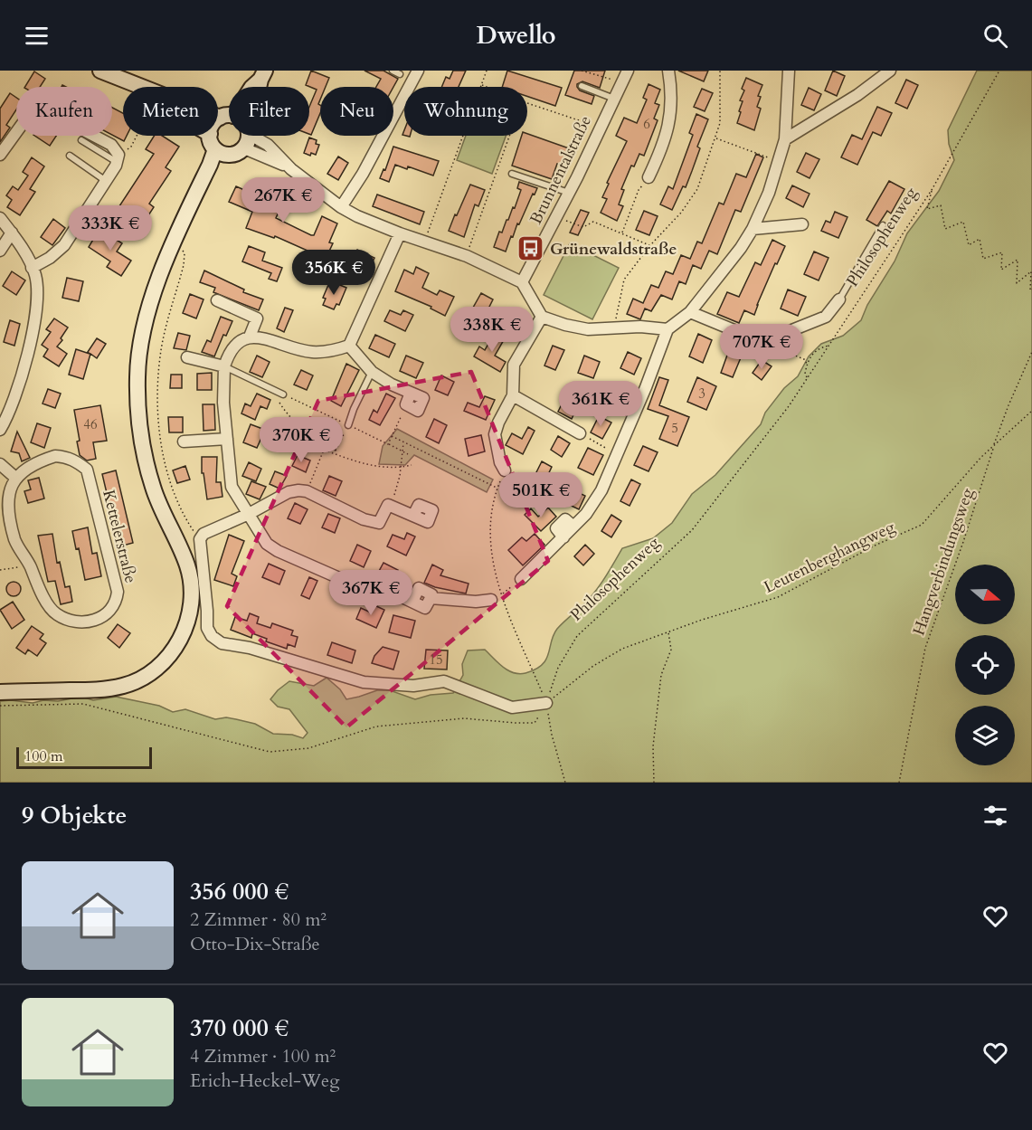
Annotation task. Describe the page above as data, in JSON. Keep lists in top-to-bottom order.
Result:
{
  "streets": {
    "street": ["Brunnentalstraße", "Kettelerstraße"],
    "path": ["Philosophenweg", "Leutenberghangweg", "Hangverbindungsweg"]
  },
  "crossings": [
    ["Philosophenweg", "Leutenberghangweg"],
    ["Leutenberghangweg", "Hangverbindungsweg"]
  ],
  "places": {
    "bus stop": ["Grünewaldstraße"]
  },
  "house_numbers": [
    "6",
    "3",
    "46",
    "5",
    "15"
  ],
  "scale_bar": "100 m",
  "north": "right",
  "page": {
    "header": "Dwello",
    "chip": [
      "Kaufen",
      "Mieten",
      "Filter",
      "Neu",
      "Wohnung"
    ],
    "price": [
      "267K €",
      "333K €",
      "356K €",
      "338K €",
      "707K €",
      "361K €",
      "370K €",
      "501K €",
      "367K €"
    ],
    "scale": "100 m",
    "heading": "9 Objekte",
    "list": [
      {
        "name": "356 000 €",
        "note": "2 Zimmer · 80 m² · Otto-Dix-Straße"
      },
      {
        "name": "370 000 €",
        "note": "4 Zimmer · 100 m² · Erich-Heckel-Weg"
      }
    ]
  }
}
